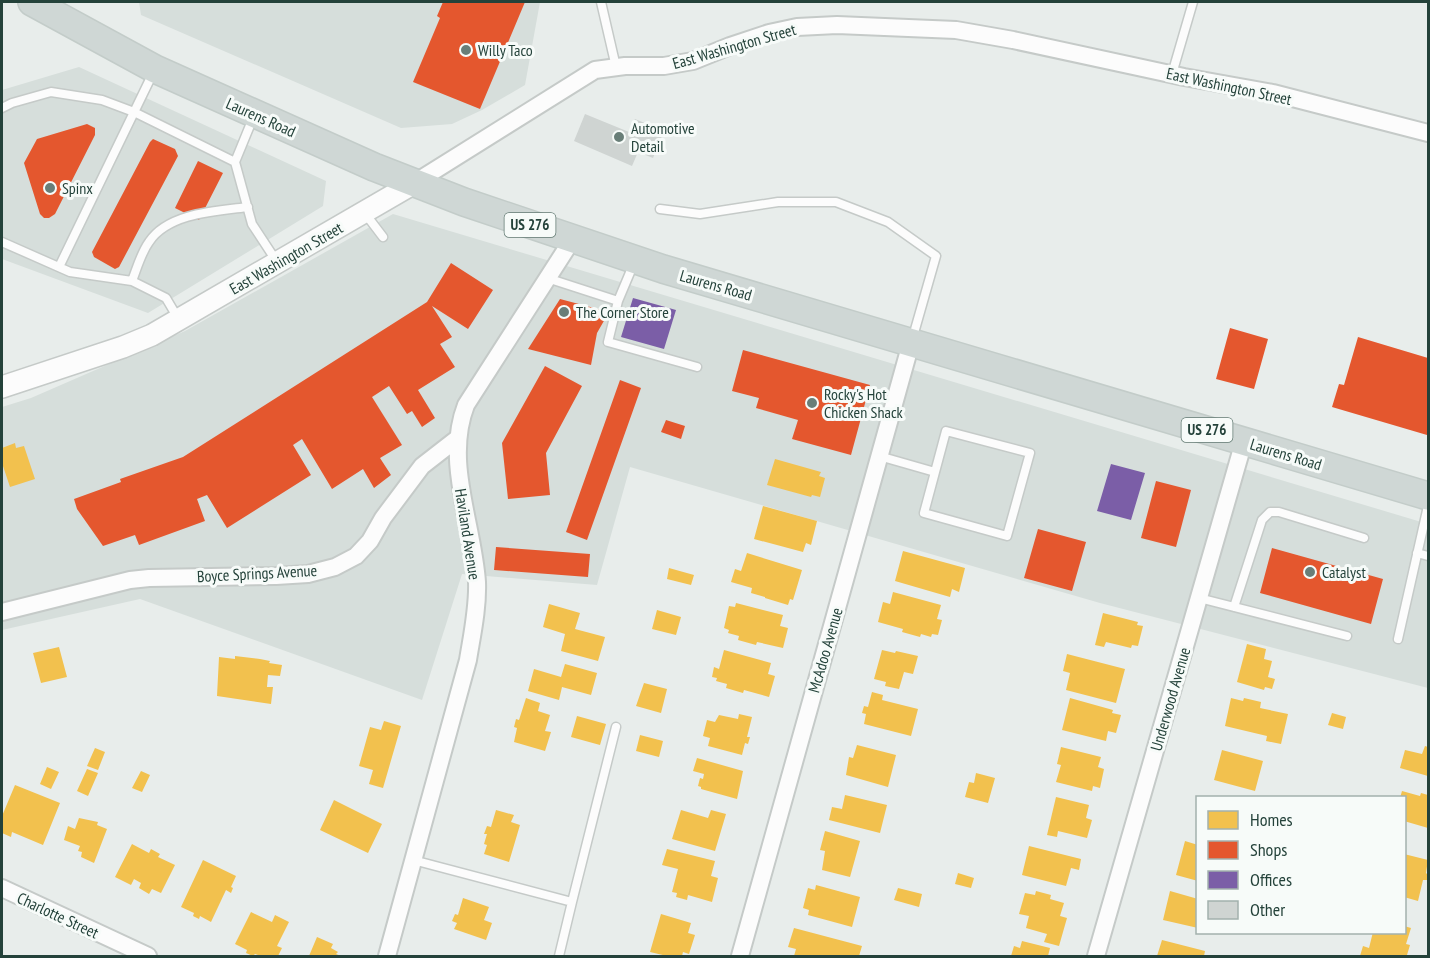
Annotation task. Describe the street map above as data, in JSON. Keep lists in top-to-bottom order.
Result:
{
  "streets": {
    "main road": ["Laurens Road", "US 276"],
    "street": [
      "East Washington Street",
      "Haviland Avenue",
      "Boyce Springs Avenue",
      "McAdoo Avenue",
      "Underwood Avenue",
      "Charlotte Street"
    ]
  },
  "crossings": [
    ["East Washington Street", "Laurens Road"],
    ["Laurens Road", "Haviland Avenue"],
    ["Laurens Road", "McAdoo Avenue"],
    ["Laurens Road", "Underwood Avenue"],
    ["Haviland Avenue", "Boyce Springs Avenue"]
  ],
  "places": [
    "Willy Taco",
    "Automotive Detail",
    "Spinx",
    "The Corner Store",
    "Rocky's Hot Chicken Shack",
    "Catalyst"
  ],
  "legend": [
    "Homes",
    "Shops",
    "Offices",
    "Other"
  ]
}
